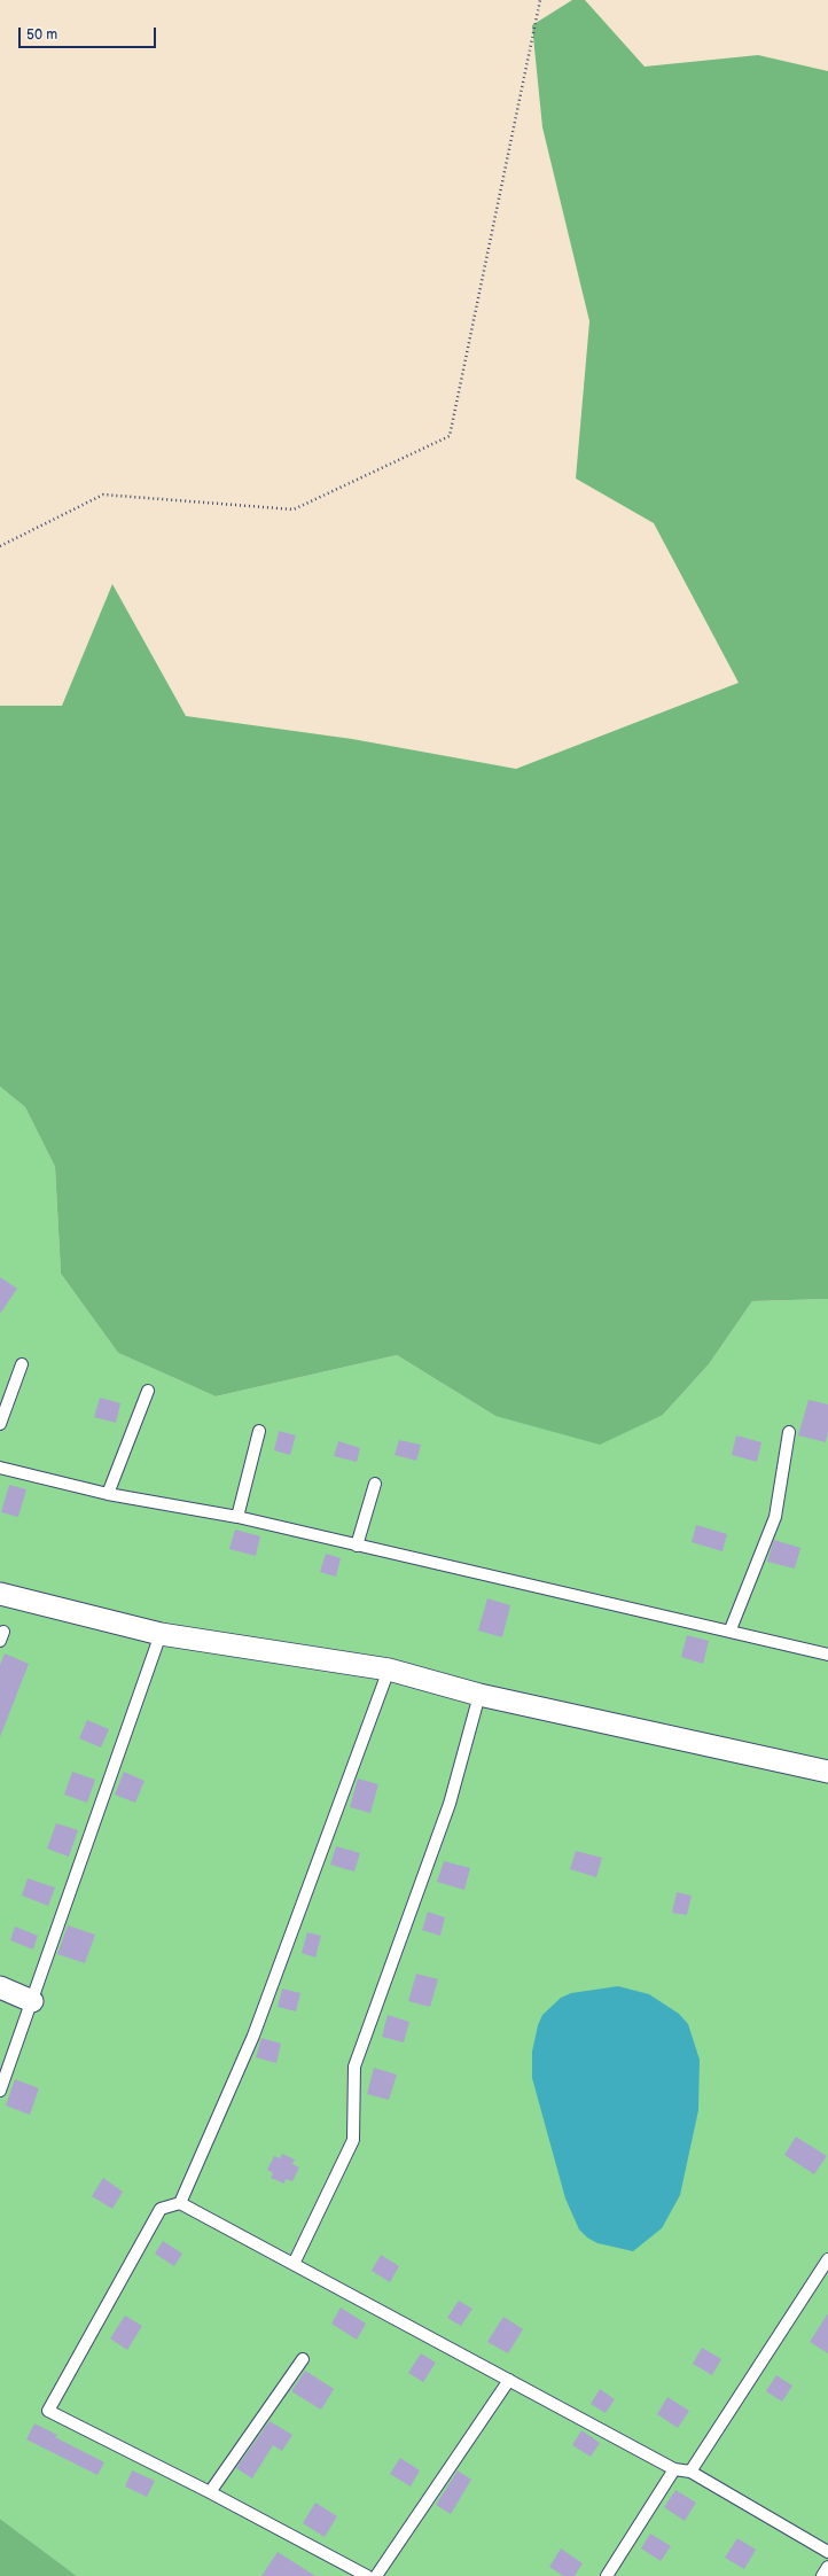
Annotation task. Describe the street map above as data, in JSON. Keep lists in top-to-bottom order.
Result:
{
  "scale_bar": "50 m"
}
